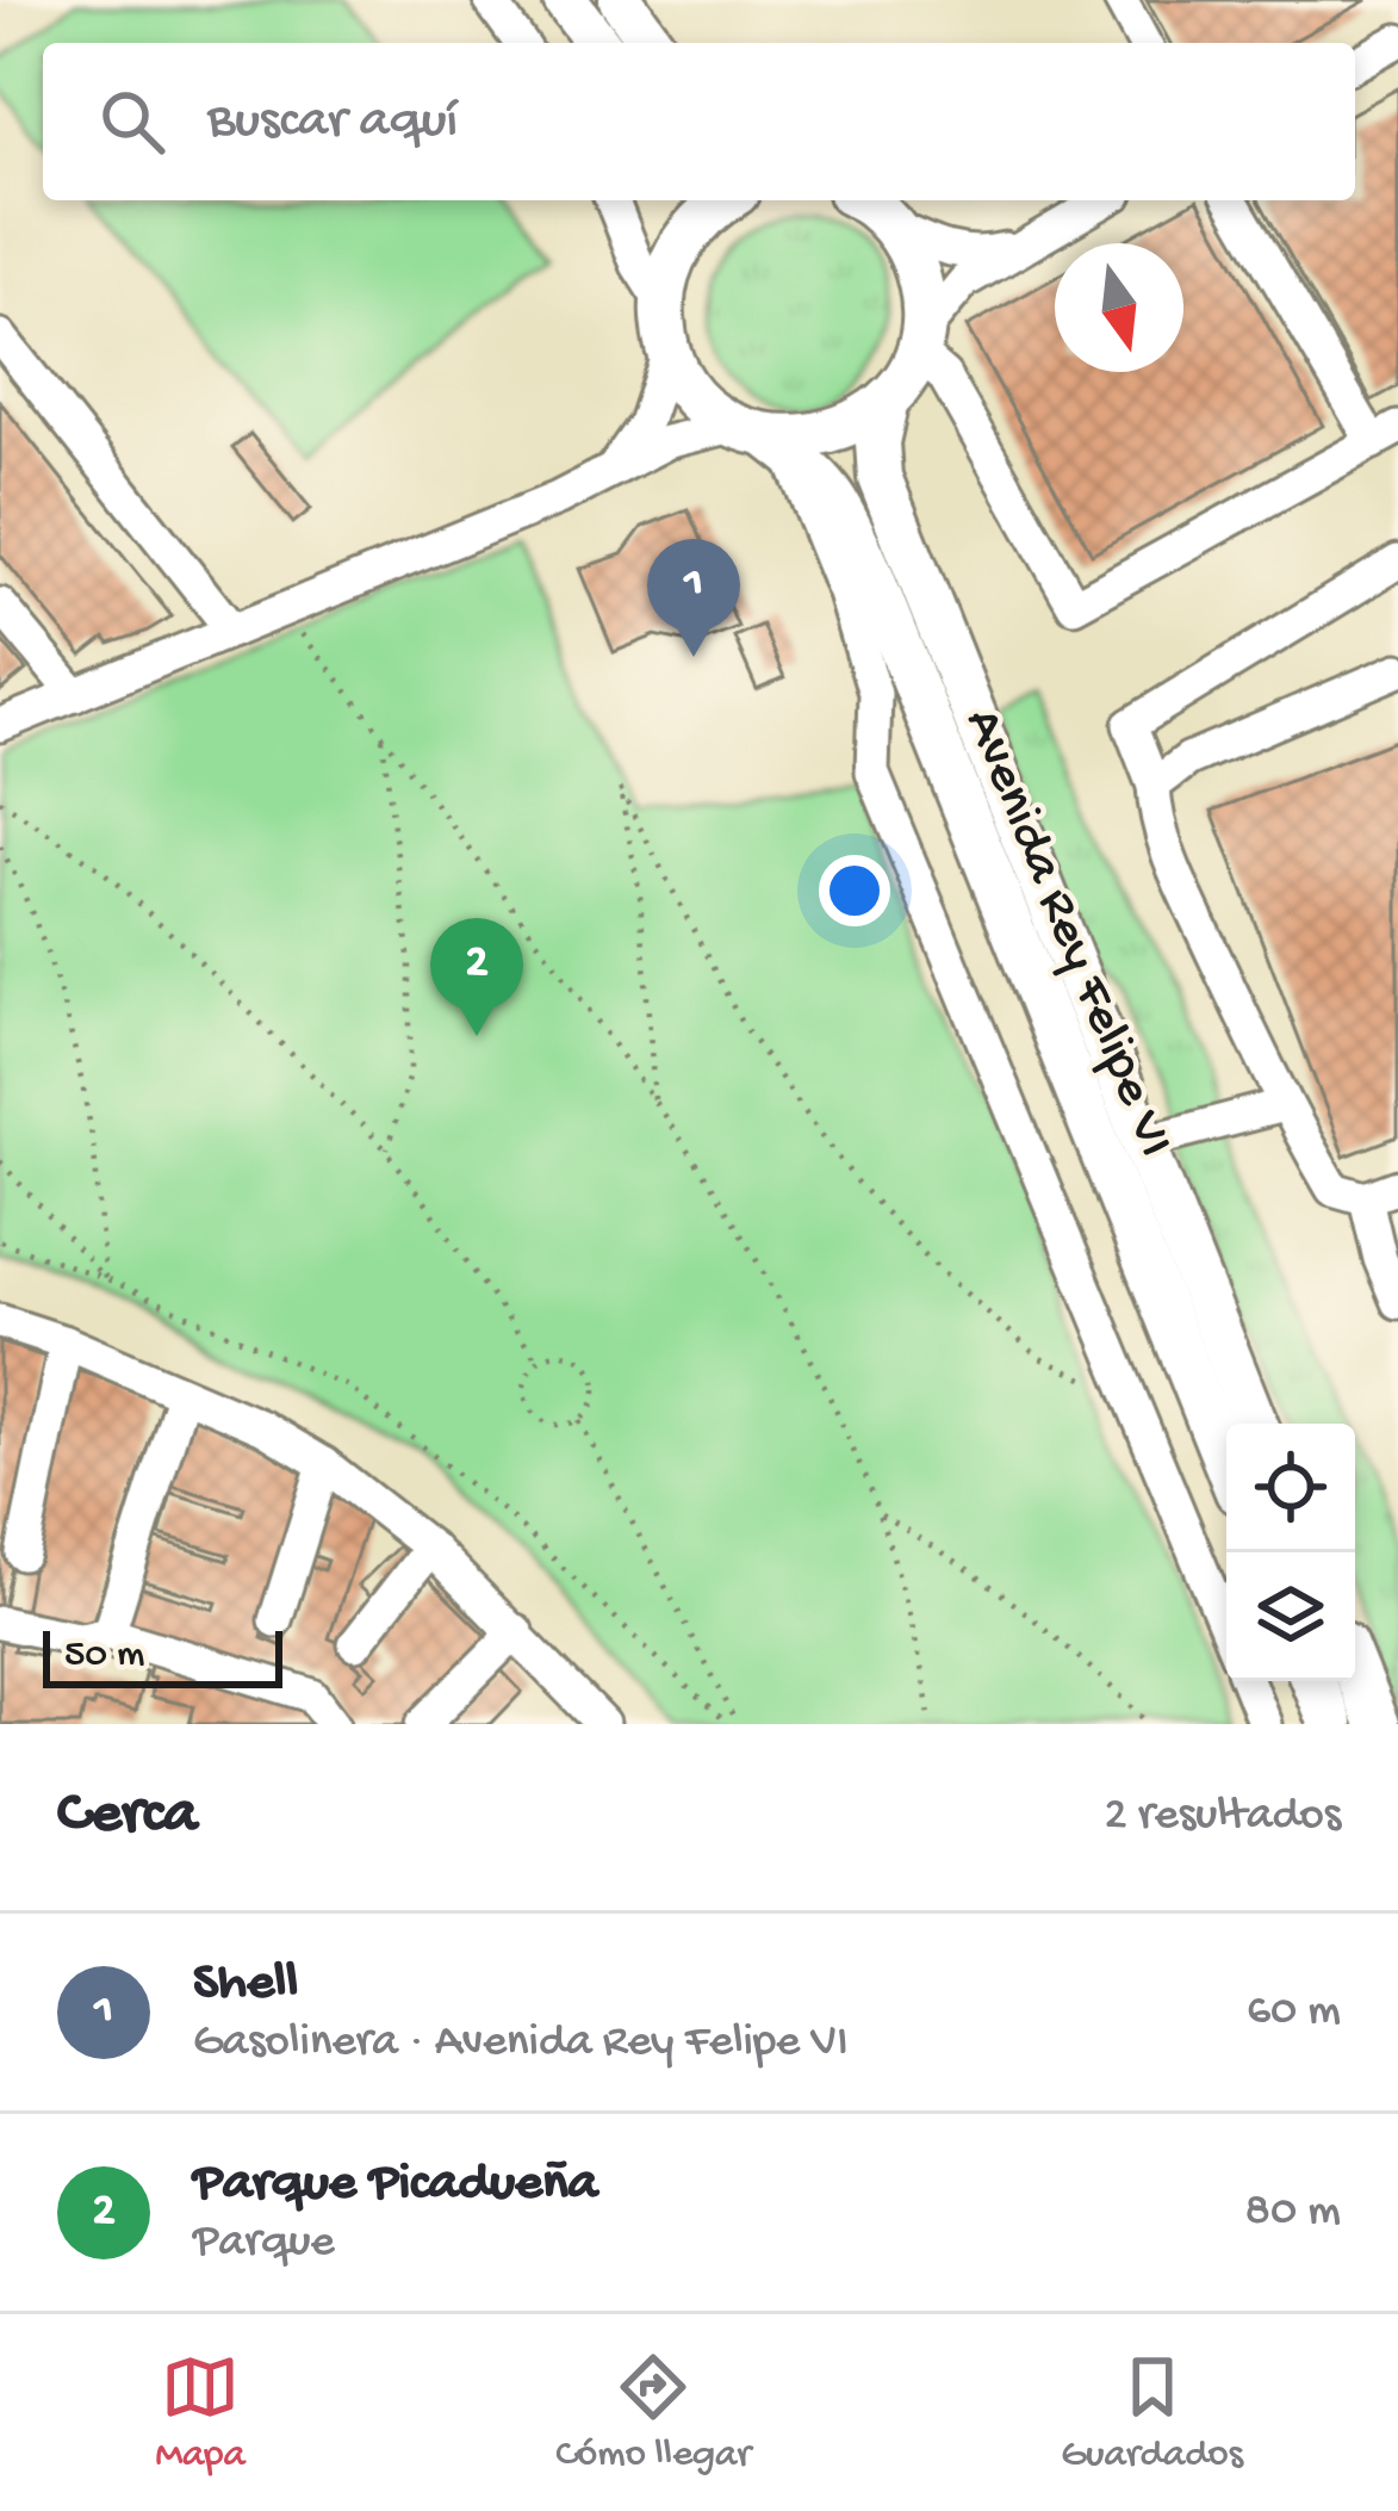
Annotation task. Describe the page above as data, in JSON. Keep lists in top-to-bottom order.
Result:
{
  "streets": {
    "main road": ["Avenida Rey Felipe VI"]
  },
  "scale_bar": "50 m",
  "north": "bottom",
  "page": {
    "search": "Buscar aquí",
    "pins": ["1", "2"],
    "scale": "50 m",
    "heading": ["Cerca", "2 resultados"],
    "list": [
      {
        "mark": "1",
        "name": "Shell",
        "note": "Gasolinera · Avenida Rey Felipe VI",
        "value": "60 m"
      },
      {
        "mark": "2",
        "name": "Parque Picadueña",
        "note": "Parque",
        "value": "80 m"
      }
    ],
    "nav": ["Mapa", "Cómo llegar", "Guardados"]
  }
}
